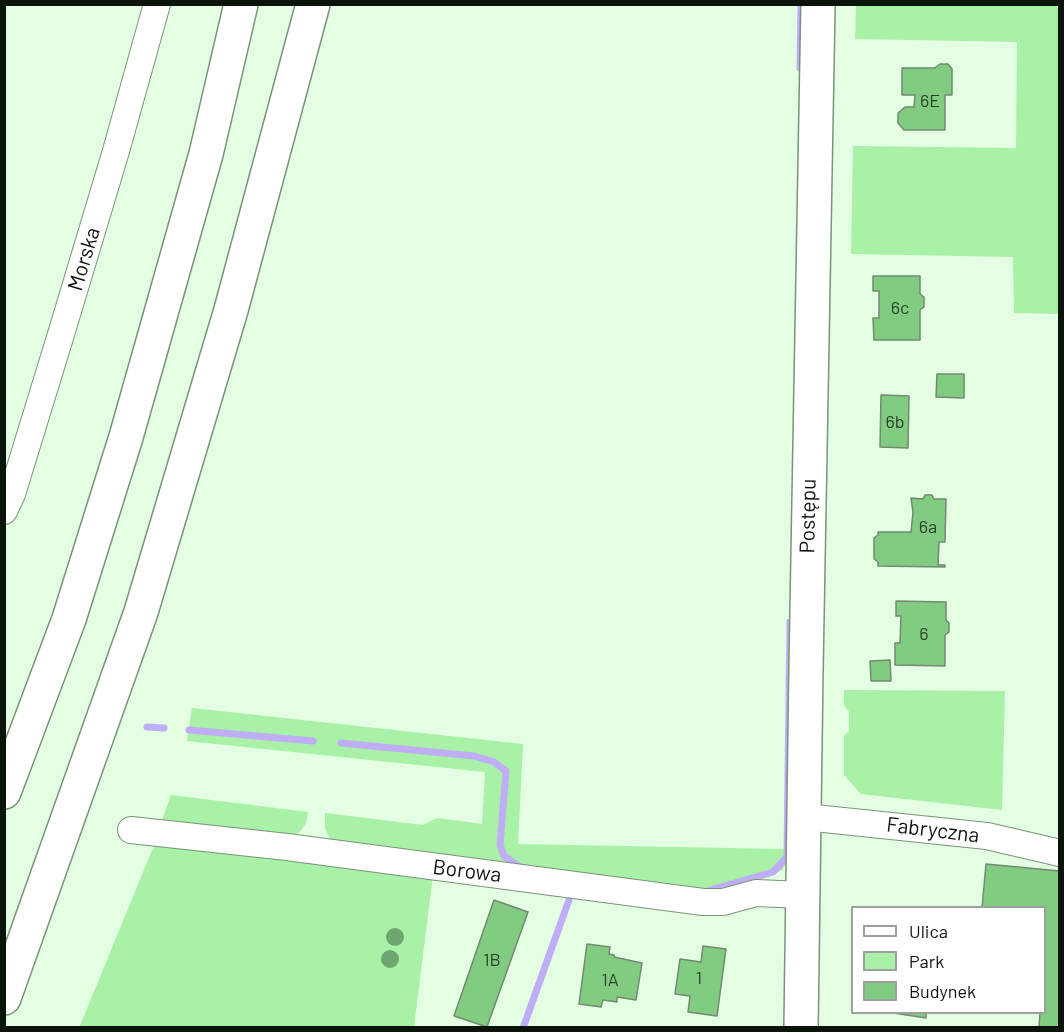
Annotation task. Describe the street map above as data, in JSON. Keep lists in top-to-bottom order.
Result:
{
  "streets": {
    "main road": ["Postępu"],
    "street": ["Morska", "Fabryczna", "Borowa"]
  },
  "crossings": [
    ["Postępu", "Fabryczna"],
    ["Postępu", "Borowa"]
  ],
  "house_numbers": [
    "6E",
    "6c",
    "6b",
    "6a",
    "6",
    "1B",
    "1",
    "1A"
  ],
  "legend": ["Ulica", "Park", "Budynek"]
}
